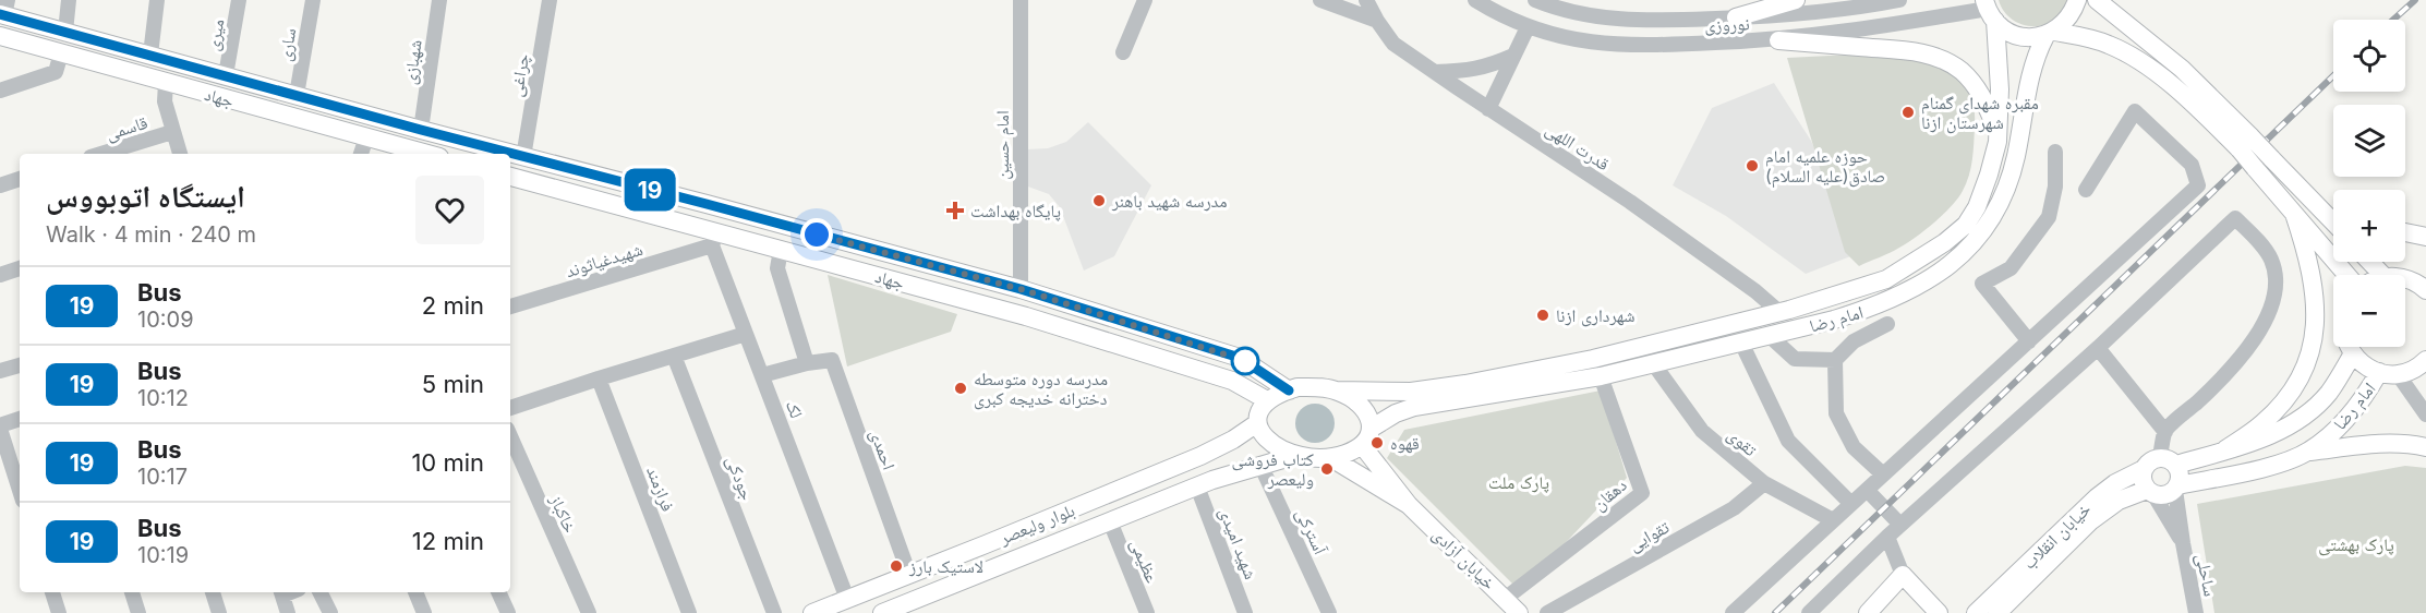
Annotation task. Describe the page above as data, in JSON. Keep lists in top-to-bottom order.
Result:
{
  "streets": {
    "main road": [
      "جهاد",
      "امام رضا",
      "بلوار ولیعصر",
      "خیابان انقلاب",
      "خیابان آزادی"
    ],
    "street": [
      "نوروزی",
      "میری",
      "ساری",
      "شهبازی",
      "چراغی",
      "قاسمی",
      "امام حسین",
      "قدرت اللهی",
      "شهید‌غیاثوند",
      "لک",
      "تقوی",
      "احمدی",
      "جودکی",
      "فرازمند",
      "دهقان",
      "خاکباز",
      "آسترکی",
      "تقوایی",
      "شهید امیدی",
      "عظیمی",
      "ساحلی"
    ]
  },
  "crossings": [
    ["نوروزی", "امام رضا"],
    ["میری", "جهاد"],
    ["ساری", "جهاد"],
    ["شهبازی", "جهاد"],
    ["چراغی", "جهاد"],
    ["جهاد", "امام حسین"],
    ["جهاد", "شهید‌غیاثوند"],
    ["جهاد", "لک"],
    ["جهاد", "بلوار ولیعصر"],
    ["قدرت اللهی", "امام رضا"],
    ["شهید‌غیاثوند", "لک"],
    ["امام رضا", "تقوی"],
    ["امام رضا", "دهقان"],
    ["امام رضا", "خیابان انقلاب"],
    ["امام رضا", "ساحلی"],
    ["لک", "احمدی"],
    ["لک", "بلوار ولیعصر"],
    ["تقوی", "تقوایی"],
    ["احمدی", "بلوار ولیعصر"],
    ["دهقان", "خیابان آزادی"],
    ["بلوار ولیعصر", "آسترکی"],
    ["بلوار ولیعصر", "شهید امیدی"],
    ["بلوار ولیعصر", "عظیمی"],
    ["خیابان انقلاب", "ساحلی"]
  ],
  "parks": ["پارک ملت", "پارک بهشتی"],
  "places": {
    "other": [
      "مقبره شهدای گمنام شهرستان ازنا",
      "حوزه علمیه امام صادق(علیه السلام)",
      "مدرسه شهید باهنر",
      "شهرداری ازنا",
      "مدرسه دوره متوسطه دخترانه خدیجه کبری",
      "قهوه",
      "کتاب فروشی ولیعصر",
      "لاستیک بارز"
    ],
    "health": ["پایگاه بهداشت"]
  },
  "lines": ["bus line 19"],
  "page": {
    "on_map": "19",
    "map_buttons": ["+", "−"],
    "heading": ["ایستگاه اتوبووس", "Walk · 4 min · 240 m"],
    "list": [
      {
        "mark": "19",
        "name": "Bus",
        "note": "10:09",
        "value": "2 min"
      },
      {
        "mark": "19",
        "name": "Bus",
        "note": "10:12",
        "value": "5 min"
      },
      {
        "mark": "19",
        "name": "Bus",
        "note": "10:17",
        "value": "10 min"
      },
      {
        "mark": "19",
        "name": "Bus",
        "note": "10:19",
        "value": "12 min"
      }
    ]
  }
}
